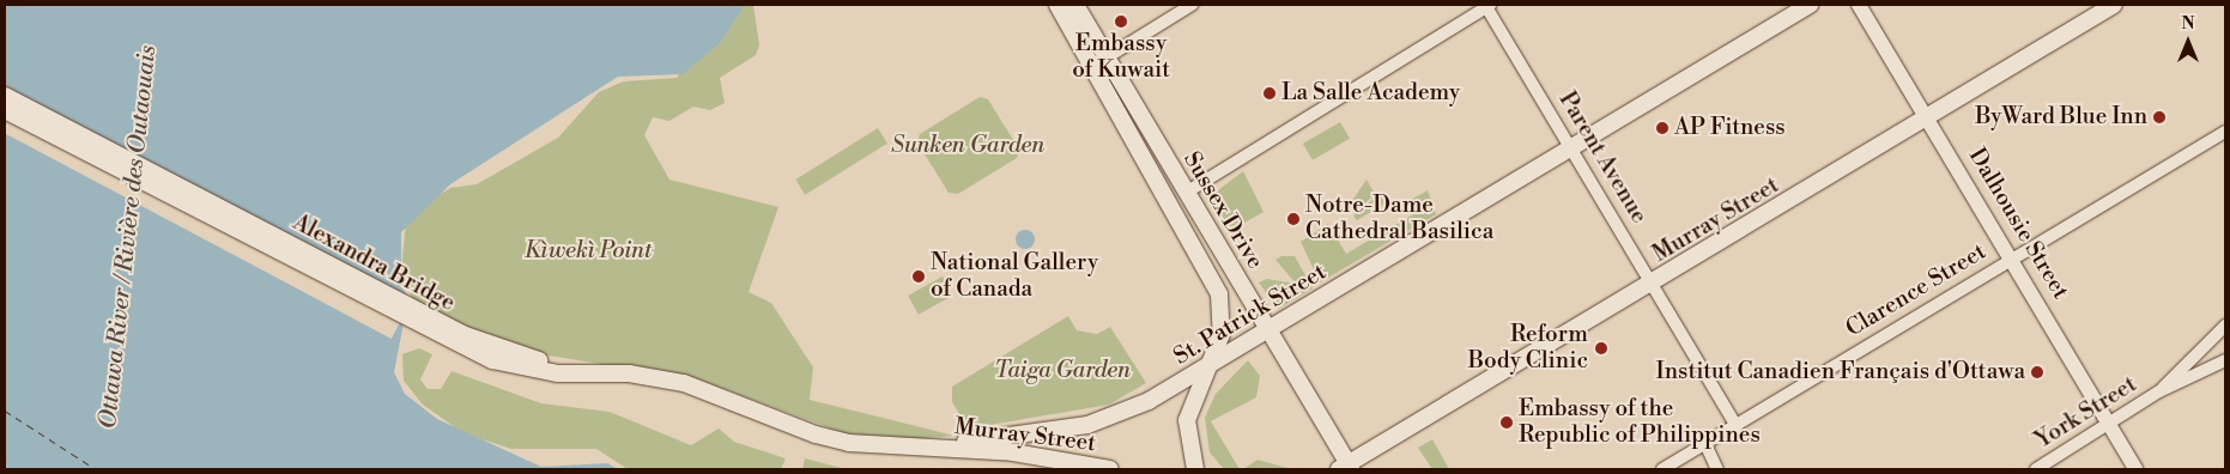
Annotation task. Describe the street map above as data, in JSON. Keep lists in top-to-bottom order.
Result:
{
  "streets": {
    "main road": [
      "Sussex Drive",
      "Murray Street",
      "Alexandra Bridge",
      "St. Patrick Street"
    ],
    "street": [
      "Parent Avenue",
      "Dalhousie Street",
      "Clarence Street",
      "York Street"
    ]
  },
  "crossings": [
    ["Parent Avenue", "Murray Street"],
    ["Parent Avenue", "Clarence Street"],
    ["Parent Avenue", "St. Patrick Street"],
    ["Sussex Drive", "Murray Street"],
    ["Sussex Drive", "St. Patrick Street"],
    ["Murray Street", "Dalhousie Street"],
    ["Murray Street", "Alexandra Bridge"],
    ["Murray Street", "St. Patrick Street"],
    ["Dalhousie Street", "Clarence Street"],
    ["Dalhousie Street", "York Street"],
    ["Alexandra Bridge", "St. Patrick Street"]
  ],
  "water": ["Ottawa River / Rivière des Outaouais"],
  "parks": ["Sunken Garden", "Kìwekì Point", "Taiga Garden"],
  "places": [
    "Embassy of Kuwait",
    "La Salle Academy",
    "ByWard Blue Inn",
    "AP Fitness",
    "Notre-Dame Cathedral Basilica",
    "National Gallery of Canada",
    "Reform Body Clinic",
    "Institut Canadien Français d'Ottawa",
    "Embassy of the Republic of Philippines"
  ],
  "north": "top"
}
